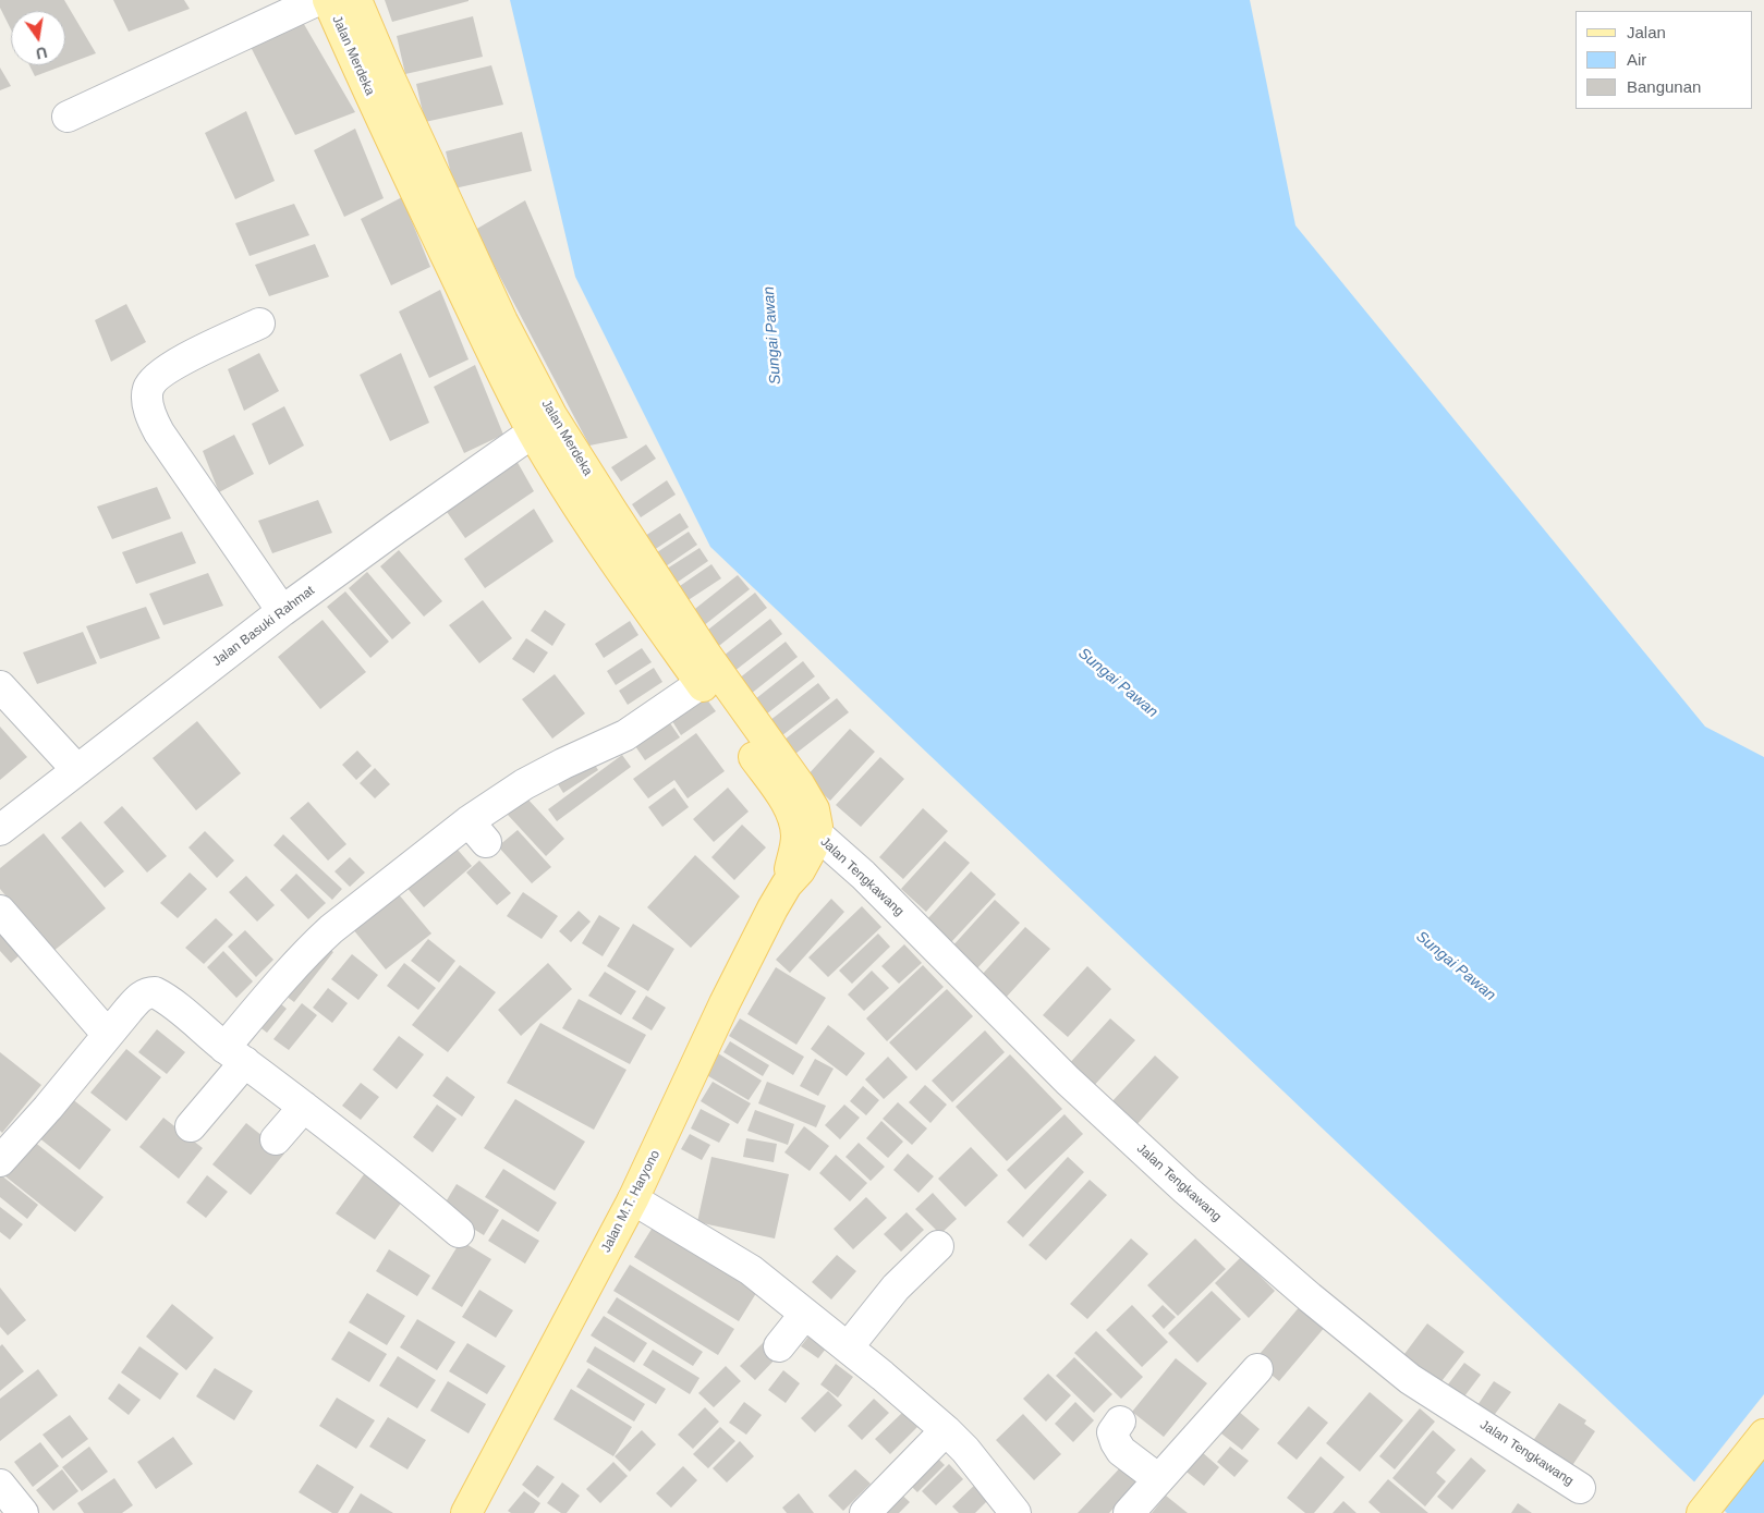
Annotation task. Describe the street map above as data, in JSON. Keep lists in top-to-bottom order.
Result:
{
  "streets": {
    "main road": ["Jalan Merdeka", "Jalan M.T. Haryono"],
    "street": ["Jalan Basuki Rahmat", "Jalan Tengkawang"]
  },
  "crossings": [
    ["Jalan Merdeka", "Jalan Basuki Rahmat"],
    ["Jalan Merdeka", "Jalan Tengkawang"],
    ["Jalan Merdeka", "Jalan M.T. Haryono"],
    ["Jalan Tengkawang", "Jalan M.T. Haryono"]
  ],
  "water": ["Sungai Pawan"],
  "legend": ["Jalan", "Air", "Bangunan"],
  "north": "bottom"
}
